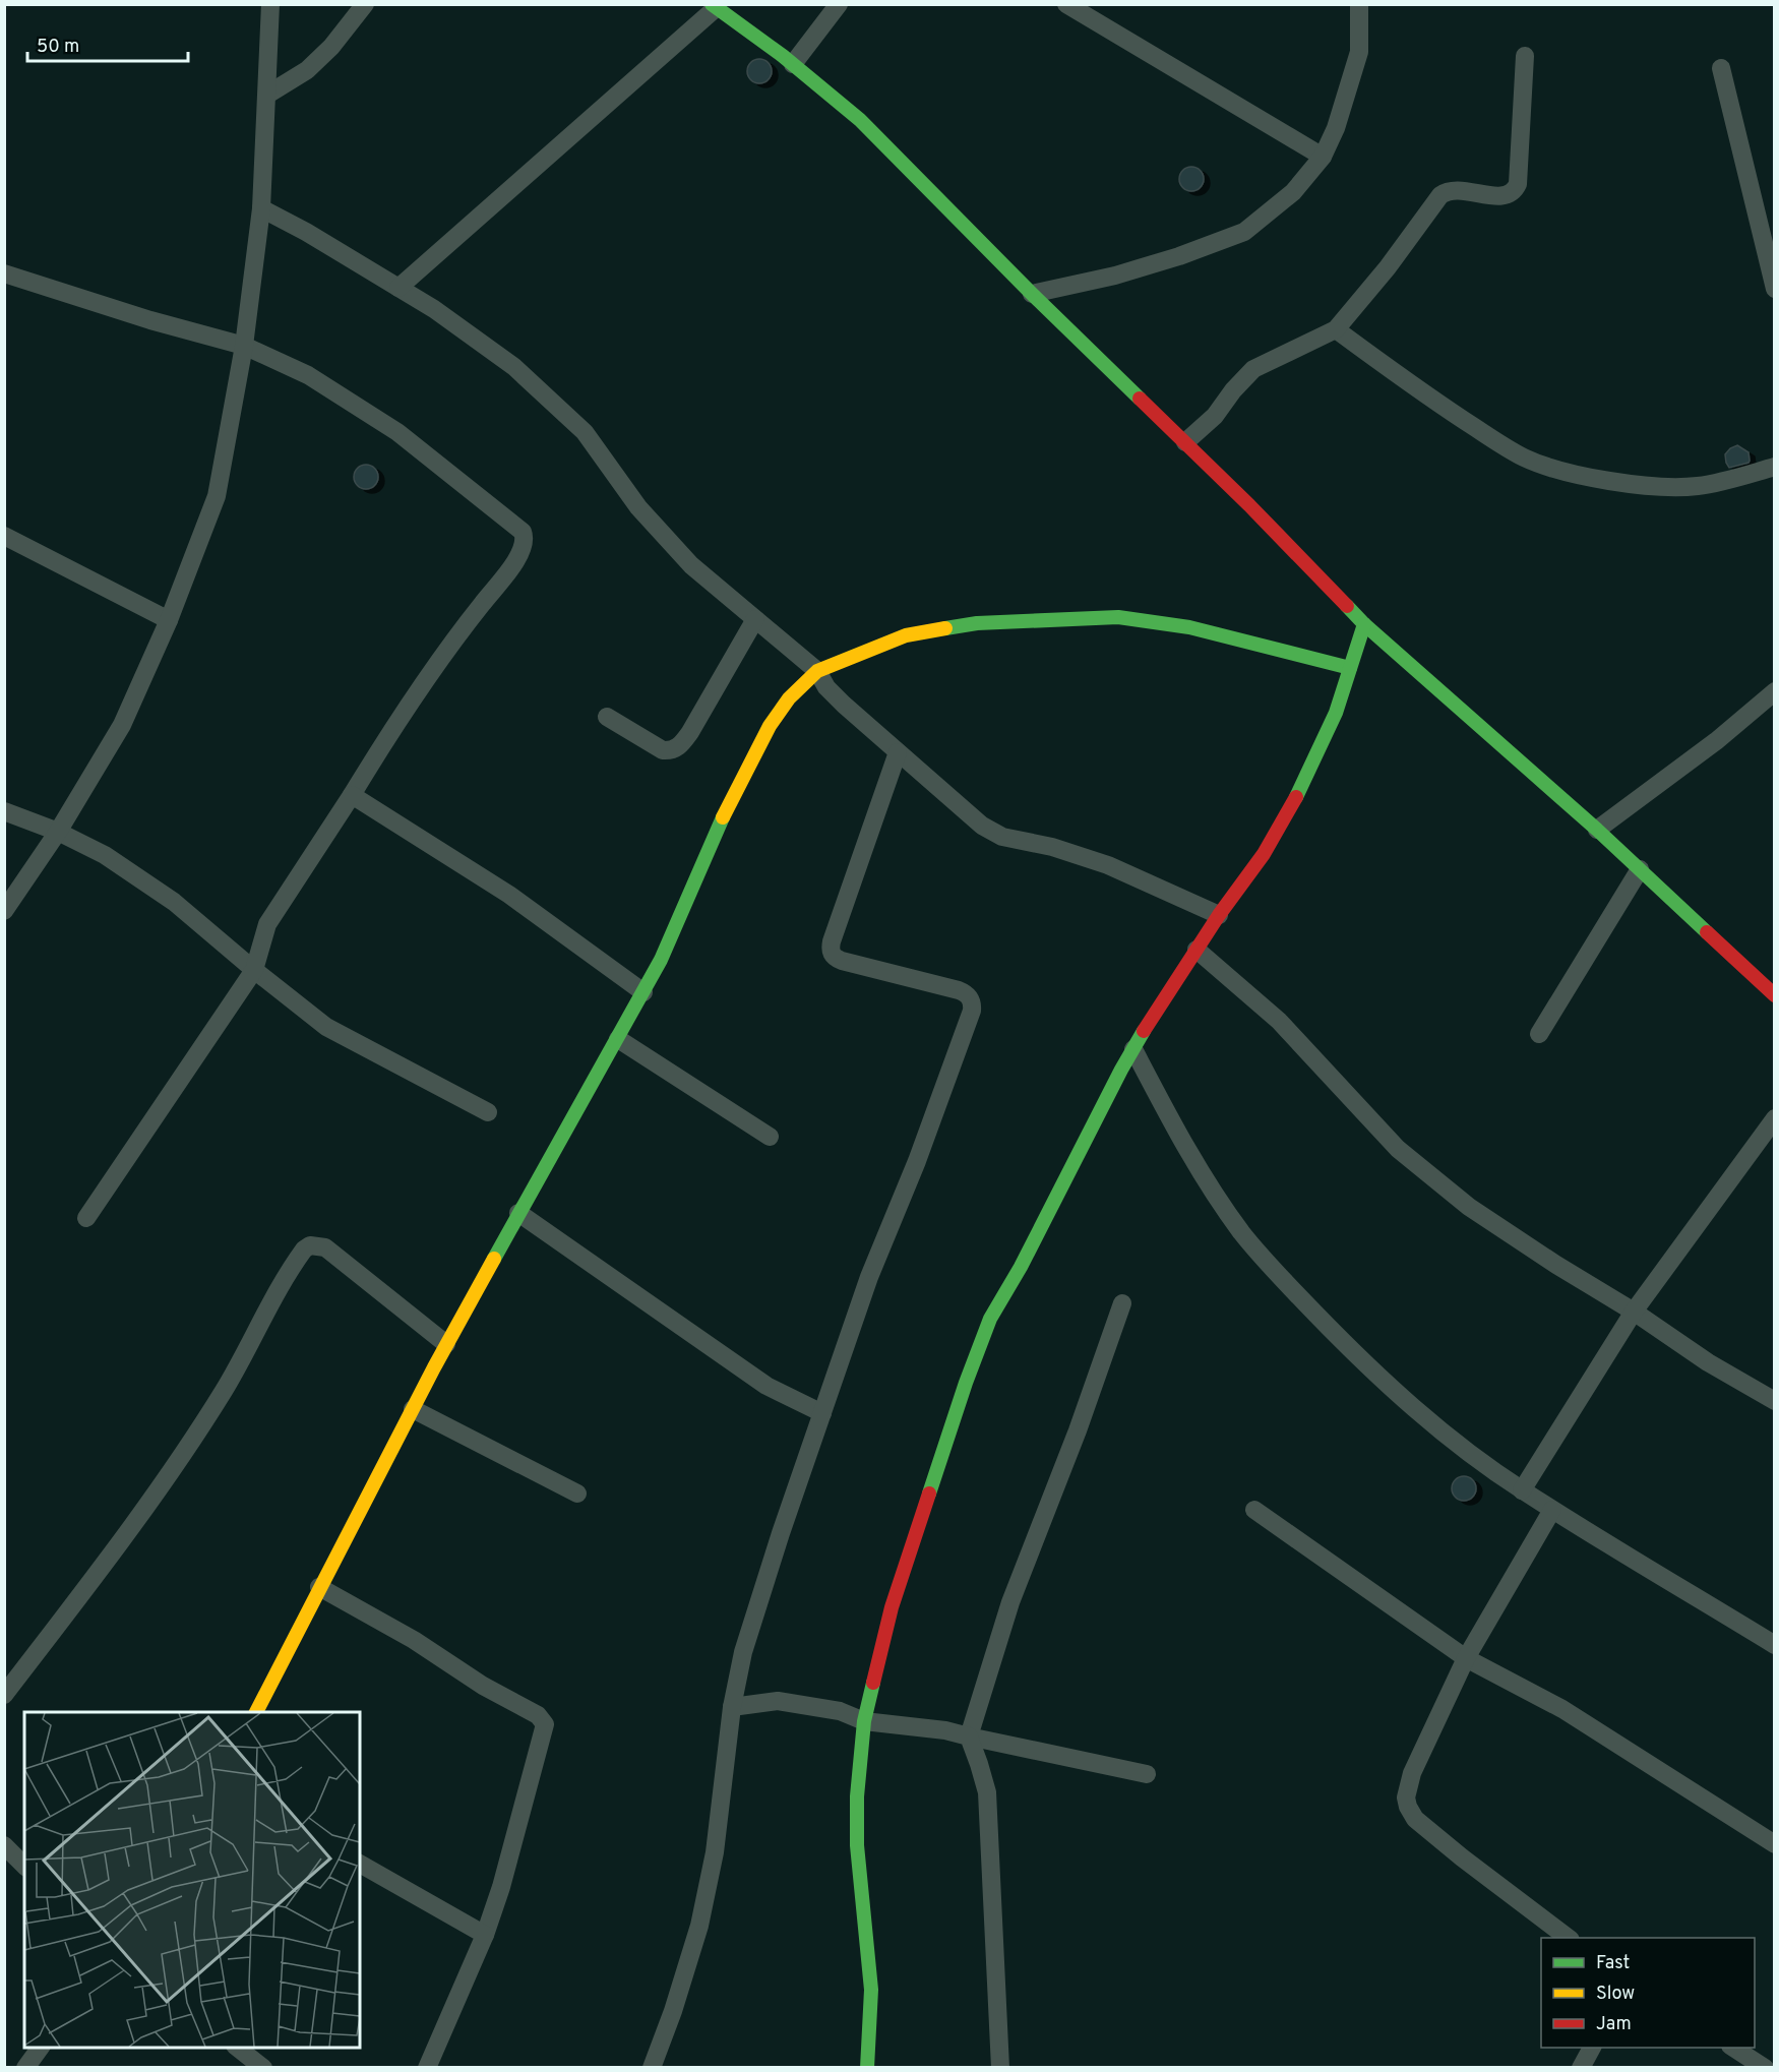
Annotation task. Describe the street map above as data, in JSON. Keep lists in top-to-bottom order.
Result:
{
  "legend": ["Fast", "Slow", "Jam"],
  "scale_bar": "50 m"
}
